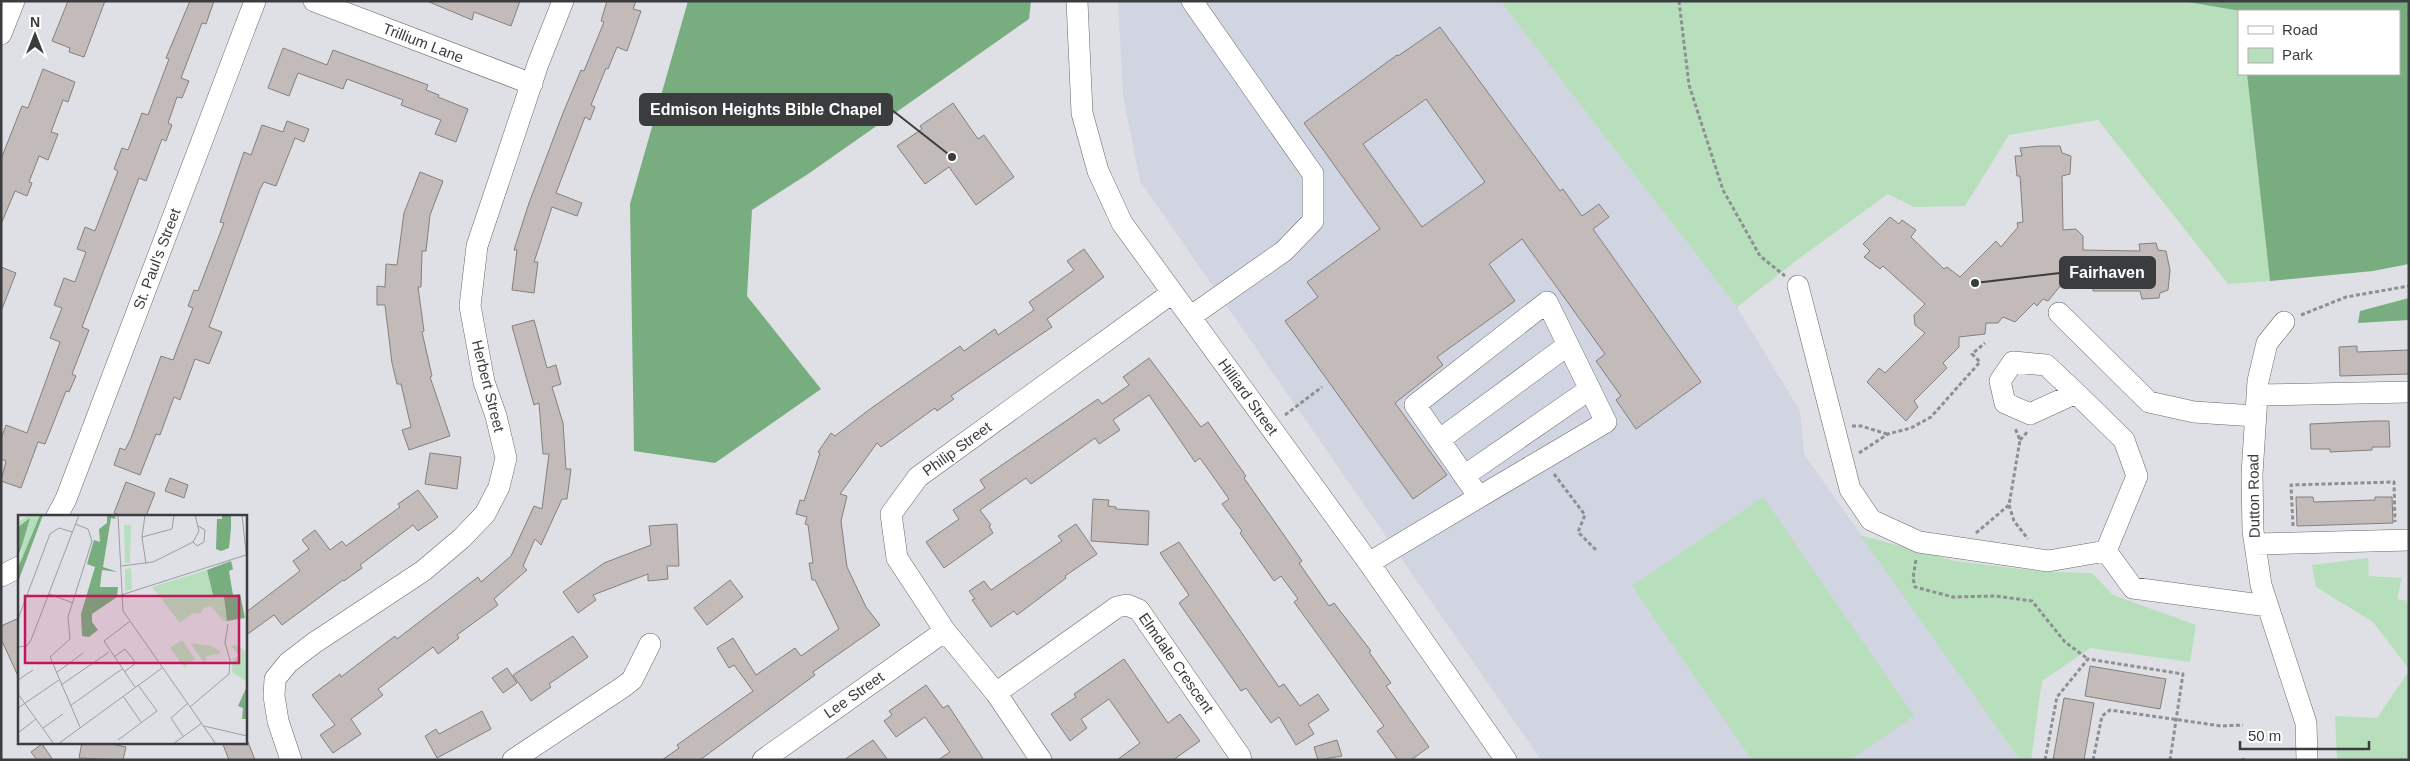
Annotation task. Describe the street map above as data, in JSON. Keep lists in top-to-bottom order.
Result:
{
  "streets": {
    "street": [
      "Trillium Lane",
      "St. Paul's Street",
      "Herbert Street",
      "Hilliard Street",
      "Philip Street",
      "Dutton Road",
      "Elmdale Crescent",
      "Lee Street"
    ]
  },
  "crossings": [
    ["Trillium Lane", "Herbert Street"],
    ["Hilliard Street", "Philip Street"],
    ["Philip Street", "Elmdale Crescent"],
    ["Philip Street", "Lee Street"]
  ],
  "places": ["Edmison Heights Bible Chapel", "Fairhaven"],
  "legend": ["Road", "Park"],
  "scale_bar": "50 m",
  "north": "top"
}
